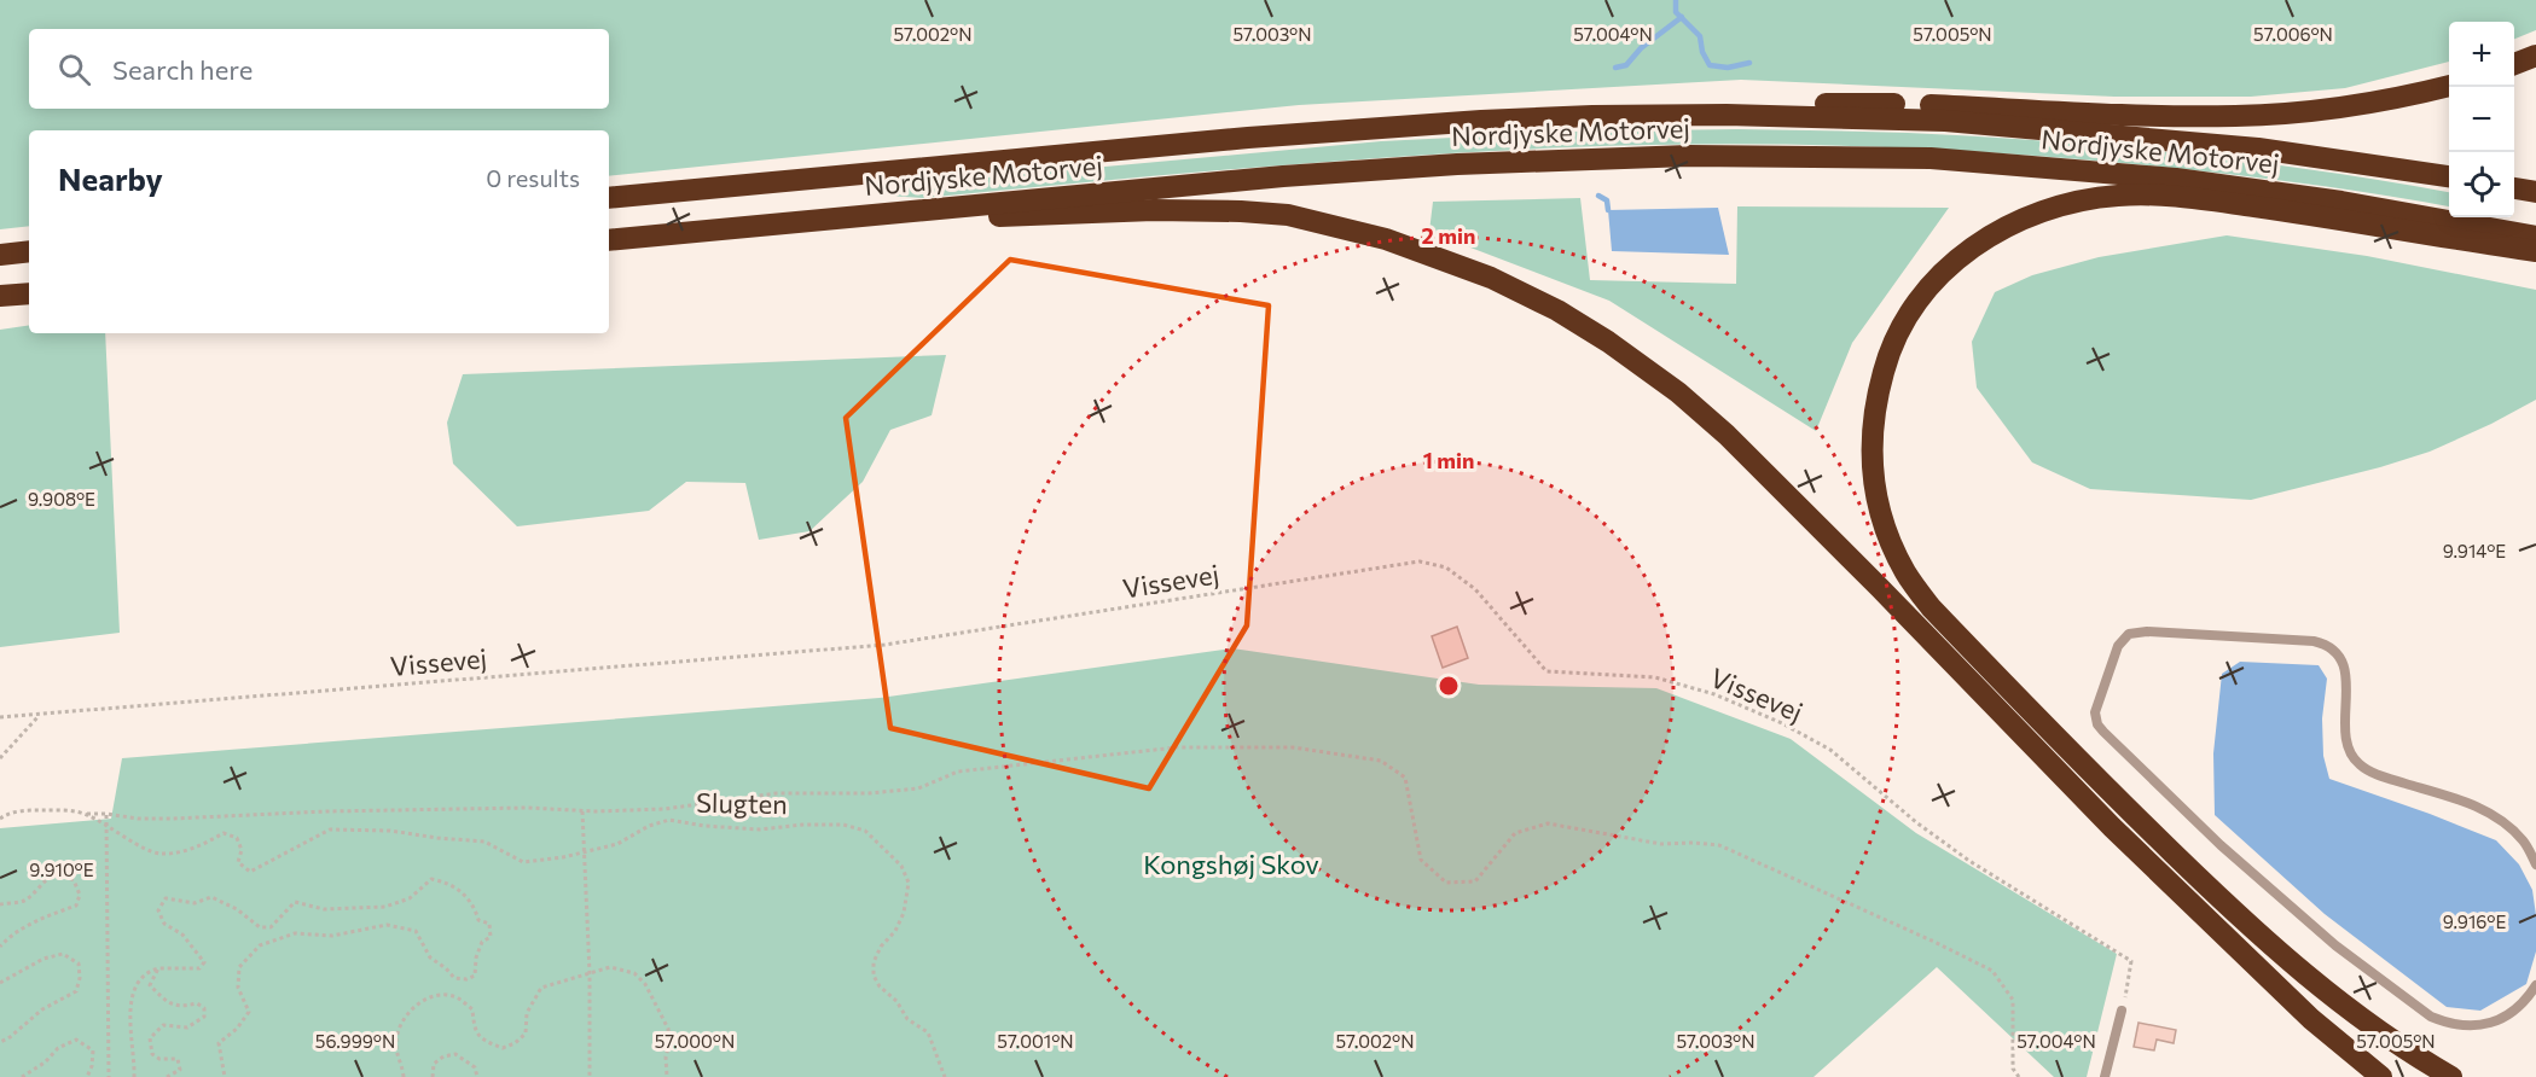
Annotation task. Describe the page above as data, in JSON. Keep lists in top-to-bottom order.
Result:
{
  "streets": {
    "highway": ["Nordjyske Motorvej"],
    "path": ["Vissevej", "Slugten"]
  },
  "parks": ["Kongshøj Skov"],
  "page": {
    "map_buttons": ["+", "−"],
    "search": "Search here",
    "heading": ["Nearby", "0 results"]
  },
  "coordinates": [
    "57.002°N",
    "57.003°N",
    "57.004°N",
    "57.005°N",
    "57.006°N",
    "9.908°E",
    "9.914°E",
    "9.910°E",
    "9.916°E",
    "56.999°N",
    "57.000°N",
    "57.001°N"
  ],
  "rings": ["2 min", "1 min"]
}
